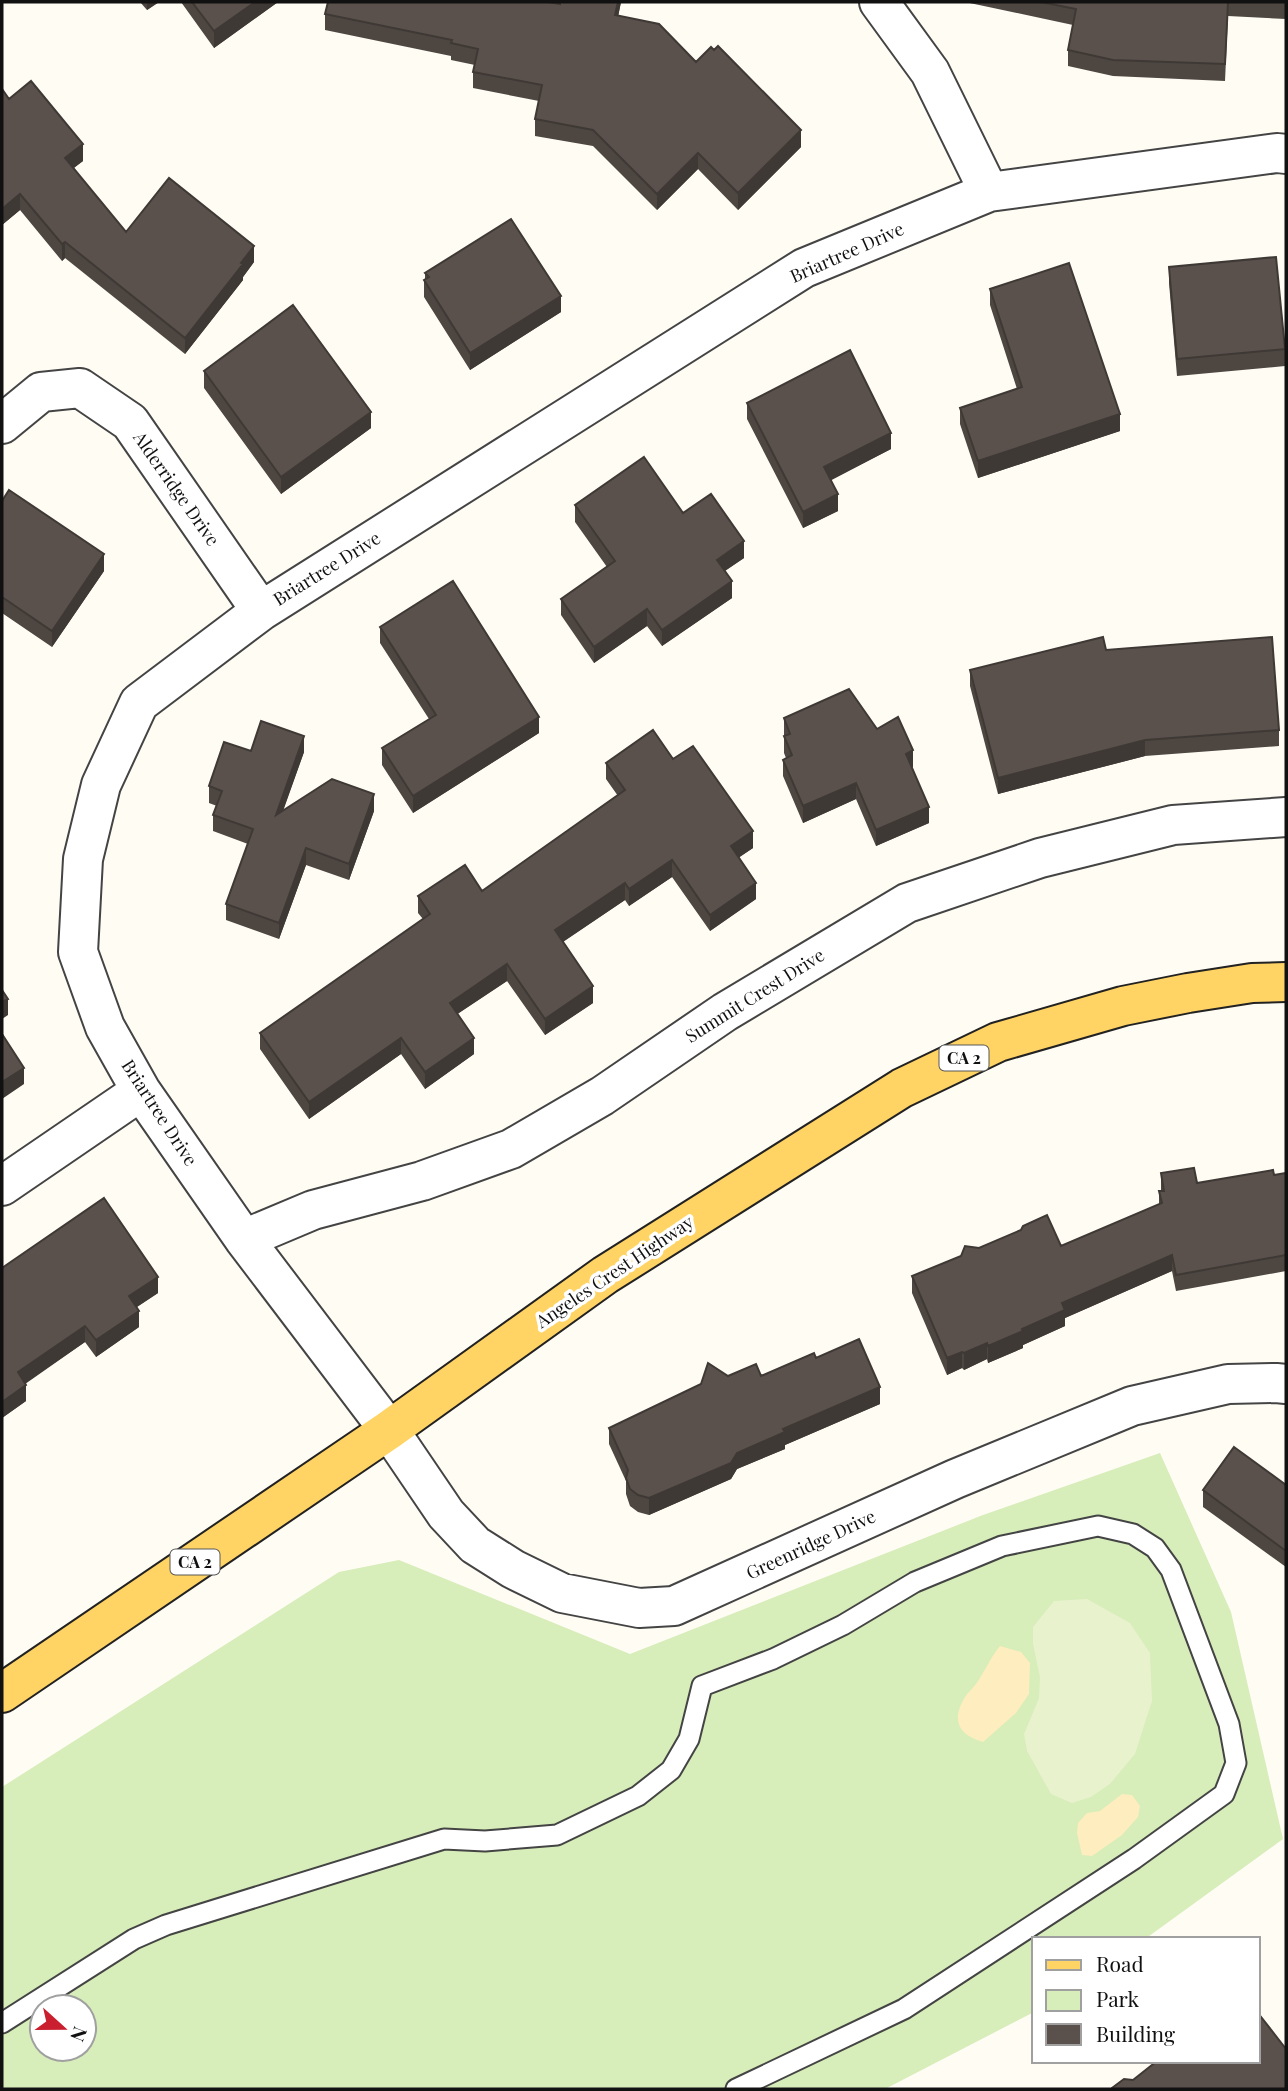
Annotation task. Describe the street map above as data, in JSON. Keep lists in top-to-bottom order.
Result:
{
  "streets": {
    "main road": ["CA 2", "Angeles Crest Highway"],
    "street": [
      "Briartree Drive",
      "Alderridge Drive",
      "Summit Crest Drive",
      "Greenridge Drive"
    ]
  },
  "crossings": [
    ["Briartree Drive", "Alderridge Drive"],
    ["Briartree Drive", "Summit Crest Drive"],
    ["Briartree Drive", "Angeles Crest Highway"],
    ["Briartree Drive", "Greenridge Drive"],
    ["Angeles Crest Highway", "Greenridge Drive"]
  ],
  "legend": ["Road", "Park", "Building"],
  "north": "right"
}
